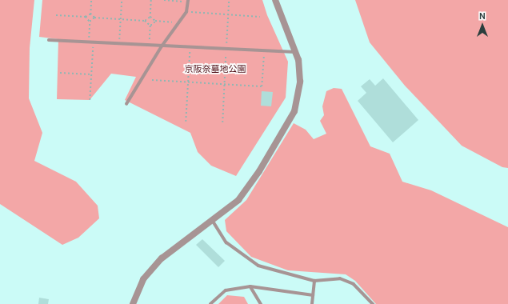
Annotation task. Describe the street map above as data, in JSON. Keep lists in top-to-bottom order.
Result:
{
  "parks": ["京阪奈墓地公園"],
  "north": "top"
}
